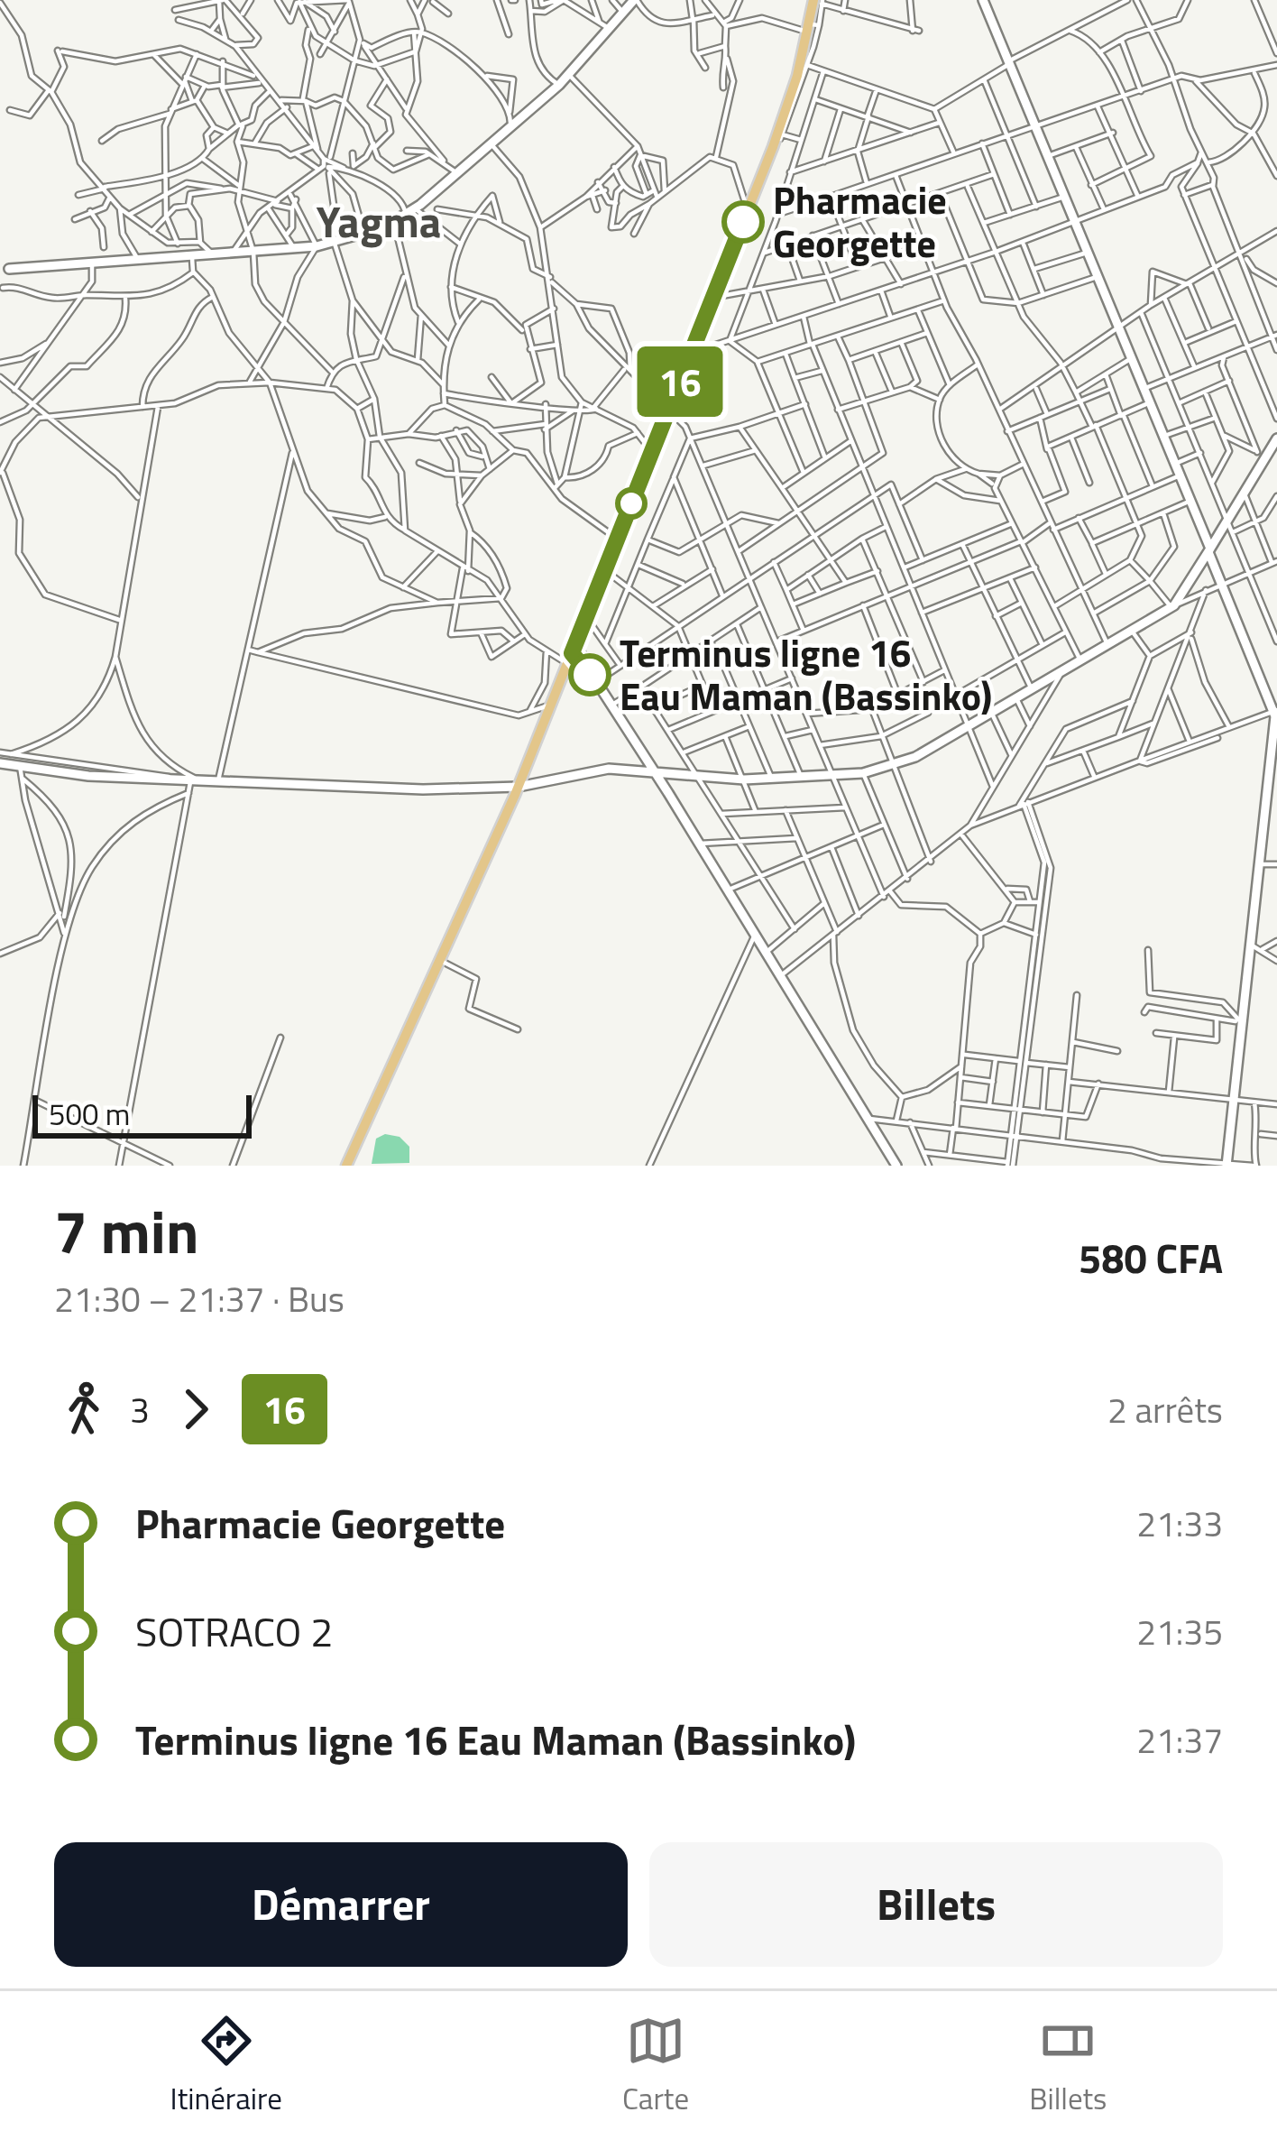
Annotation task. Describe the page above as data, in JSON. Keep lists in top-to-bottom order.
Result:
{
  "districts": ["Yagma"],
  "places": ["Pharmacie Georgette", "Terminus ligne 16 Eau Maman (Bassinko)"],
  "lines": ["bus line 16"],
  "scale_bar": "500 m",
  "page": {
    "on_map": "16",
    "scale": "500 m",
    "heading": ["7 min", "21:30 – 21:37 · Bus", "580 CFA"],
    "legs": ["3", "16", "2 arrêts"],
    "list": [
      {
        "name": "Pharmacie Georgette",
        "value": "21:33"
      },
      {
        "name": "SOTRACO 2",
        "value": "21:35"
      },
      {
        "name": "Terminus ligne 16 Eau Maman (Bassinko)",
        "value": "21:37"
      }
    ],
    "buttons": ["Démarrer", "Billets"],
    "tabs": ["Itinéraire", "Carte", "Billets"]
  }
}
